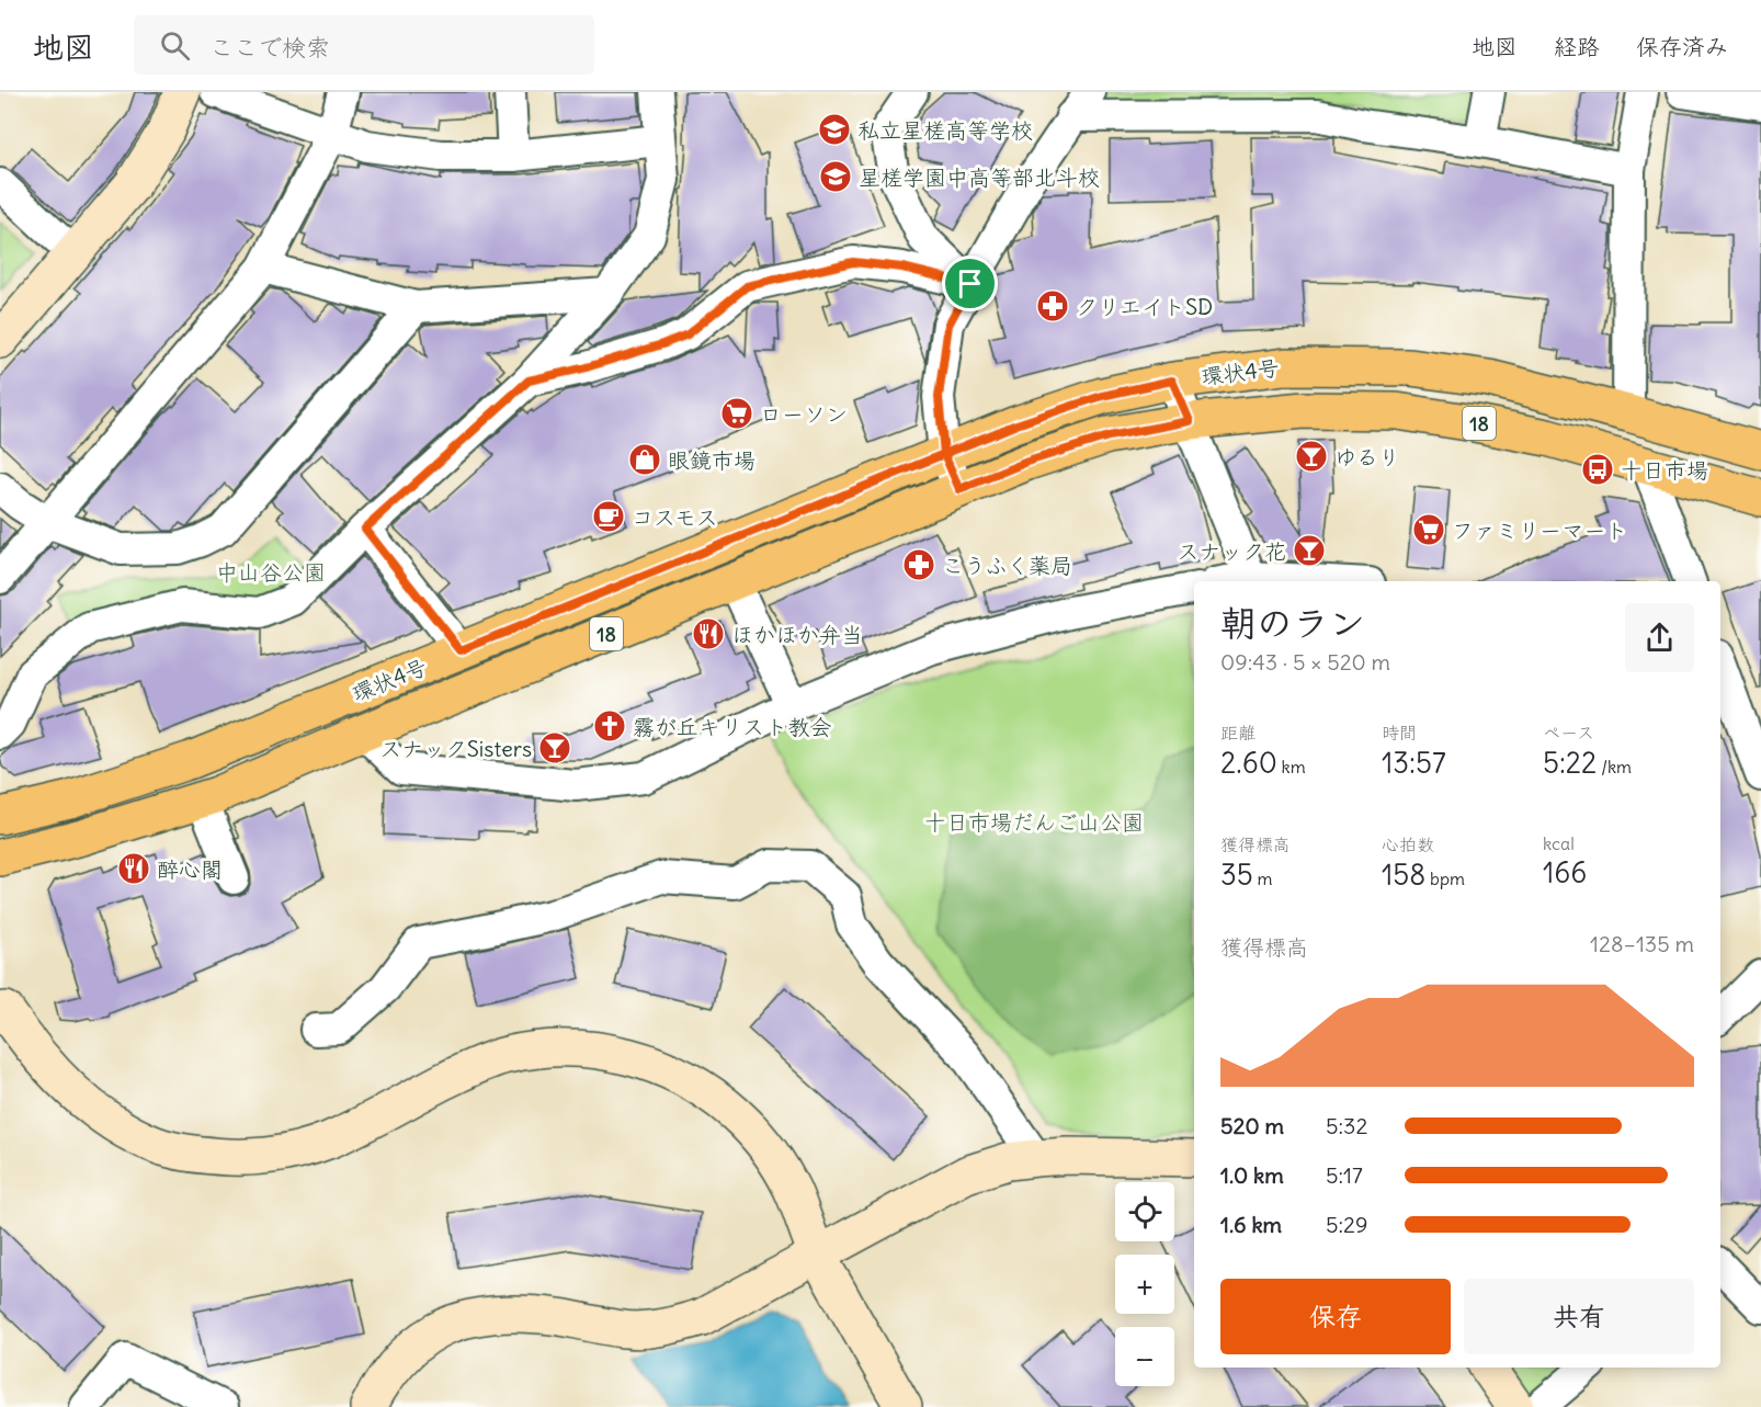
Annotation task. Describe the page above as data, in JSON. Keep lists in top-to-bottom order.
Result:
{
  "streets": {
    "main road": ["環状4号", "18"]
  },
  "parks": ["中山谷公園", "十日市場だんご山公園"],
  "places": {
    "school or university": ["私立星槎高等学校", "星槎学園中高等部北斗校"],
    "pharmacy": ["クリエイトSD", "こうふく薬局"],
    "supermarket": ["ローソン", "ファミリーマート"],
    "bar": ["ゆるり", "スナック花", "スナックSisters"],
    "shop": ["眼鏡市場"],
    "bus stop": ["十日市場"],
    "cafe": ["コスモス"],
    "restaurant": ["ほかほか弁当", "醉心閣"],
    "church": ["霧が丘キリスト教会"]
  },
  "page": {
    "header": "地図",
    "search": "ここで検索",
    "nav": ["地図", "経路", "保存済み"],
    "heading": ["朝のラン", "09:43 · 5 × 520 m"],
    "stats": [
      ["距離", "2.60 km"],
      ["時間", "13:57"],
      ["ペース", "5:22 /km"],
      ["獲得標高", "35 m"],
      ["心拍数", "158 bpm"],
      ["kcal", "166"]
    ],
    "chart": ["獲得標高", "128–135 m"],
    "list": [
      {
        "name": "520 m",
        "note": "5:32"
      },
      {
        "name": "1.0 km",
        "note": "5:17"
      },
      {
        "name": "1.6 km",
        "note": "5:29"
      }
    ],
    "map_buttons": ["+", "−"],
    "buttons": ["保存", "共有"]
  }
}
